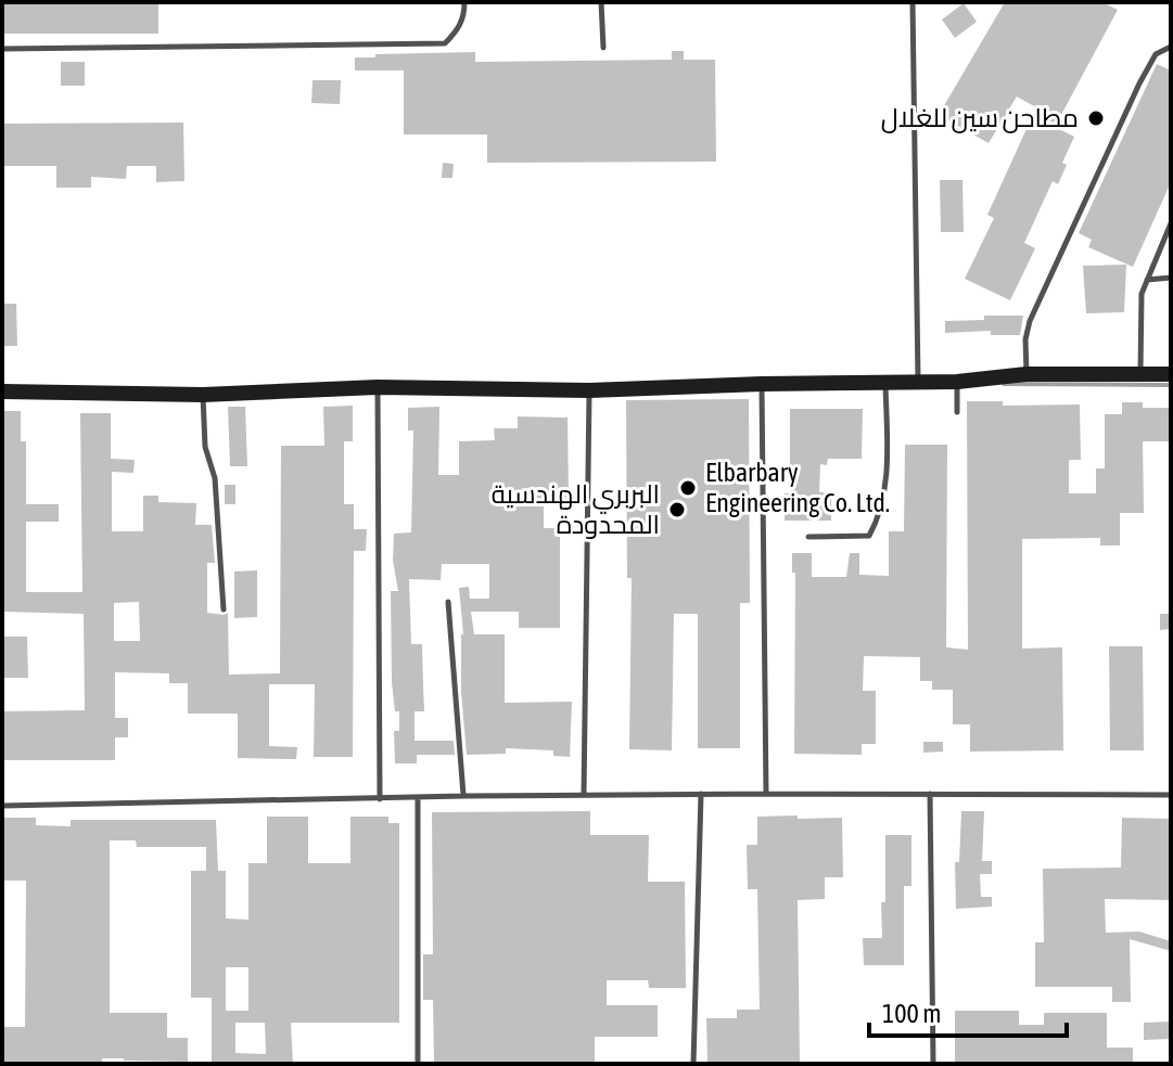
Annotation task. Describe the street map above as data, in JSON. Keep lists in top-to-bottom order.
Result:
{
  "places": ["مطاحن سين للغلال", "Elbarbary Engineering Co. Ltd.", "البربري الهندسية المحدودة"],
  "scale_bar": "100 m"
}
